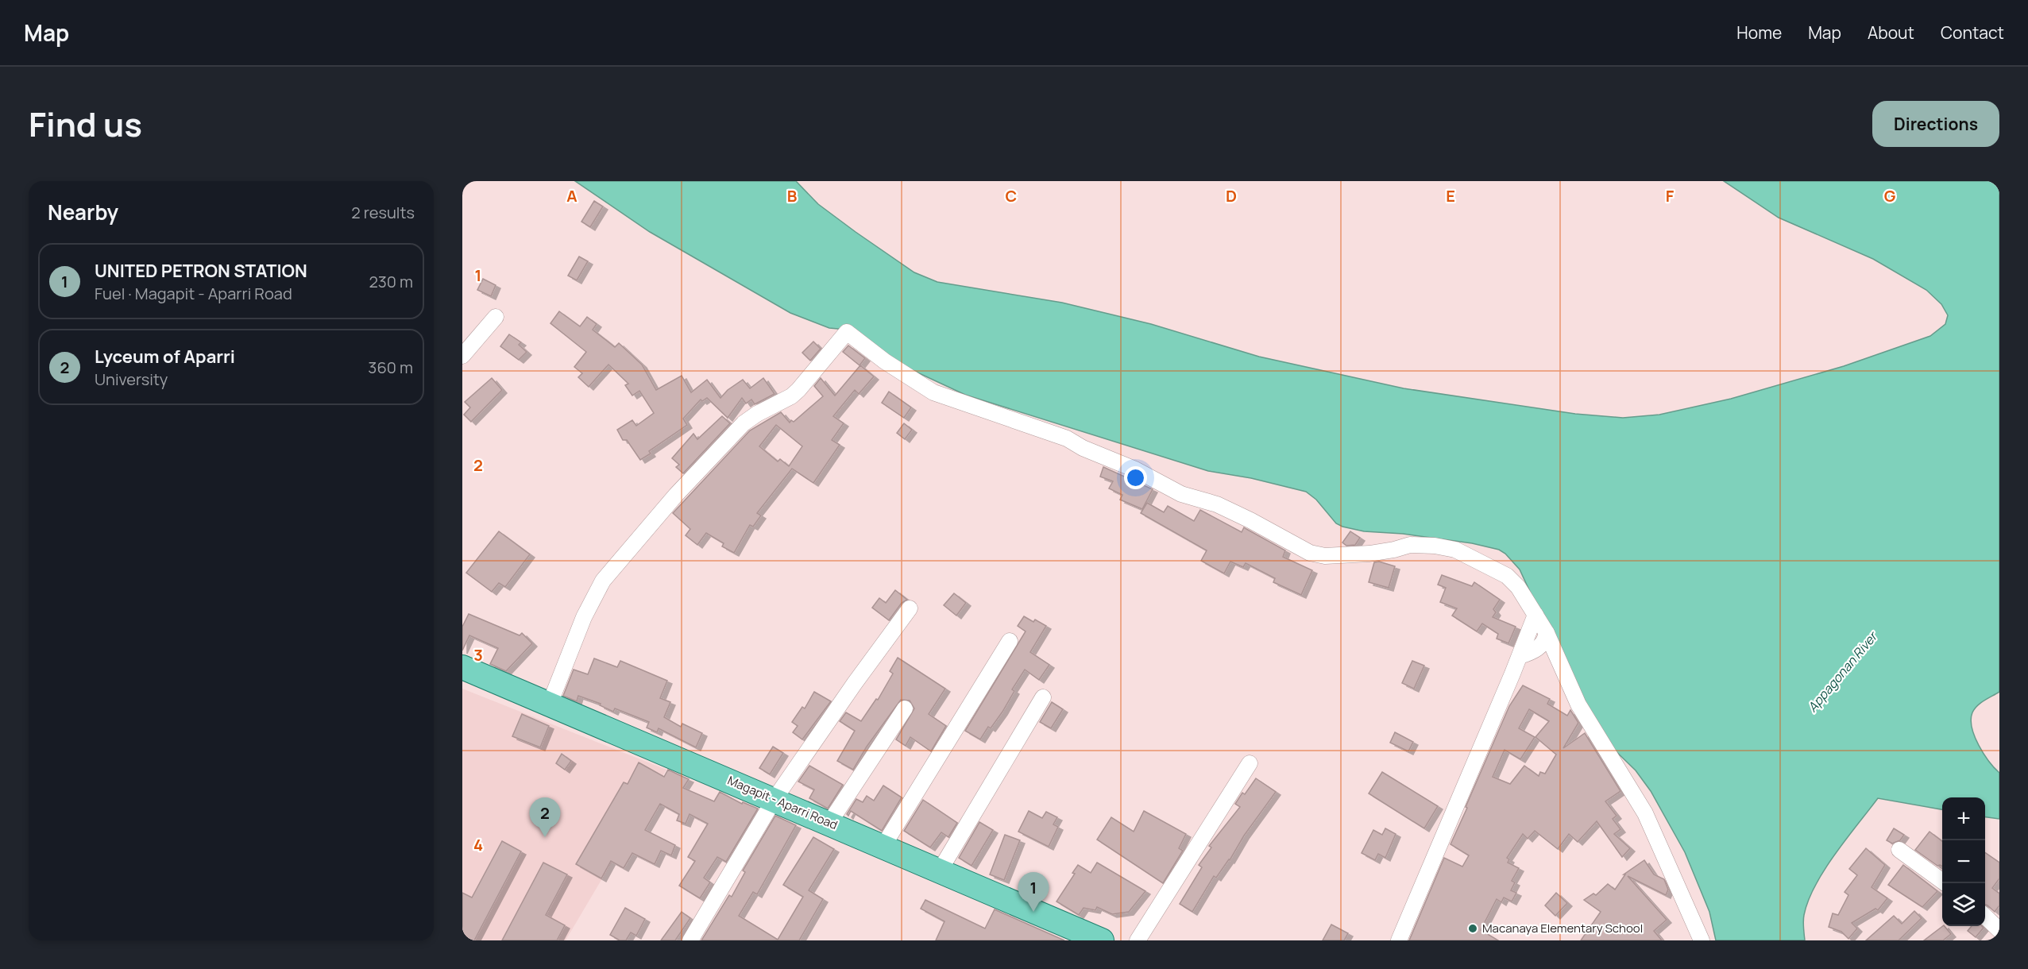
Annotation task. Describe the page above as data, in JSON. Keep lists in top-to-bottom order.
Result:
{
  "streets": {
    "main road": ["Magapit - Aparri Road"]
  },
  "water": ["Appagonan River"],
  "places": ["Macanaya Elementary School"],
  "page": {
    "header": "Map",
    "nav": [
      "Home",
      "Map",
      "About",
      "Contact"
    ],
    "title": "Find us",
    "buttons": "Directions",
    "heading": ["Nearby", "2 results"],
    "list": [
      {
        "mark": "1",
        "name": "UNITED PETRON STATION",
        "note": "Fuel · Magapit - Aparri Road",
        "value": "230 m"
      },
      {
        "mark": "2",
        "name": "Lyceum of Aparri",
        "note": "University",
        "value": "360 m"
      }
    ],
    "map_buttons": ["+", "−"],
    "pins": ["2", "1"]
  },
  "grid": {
    "columns": [
      "A",
      "B",
      "C",
      "D",
      "E",
      "F",
      "G"
    ],
    "rows": [
      "1",
      "2",
      "3",
      "4"
    ]
  }
}
